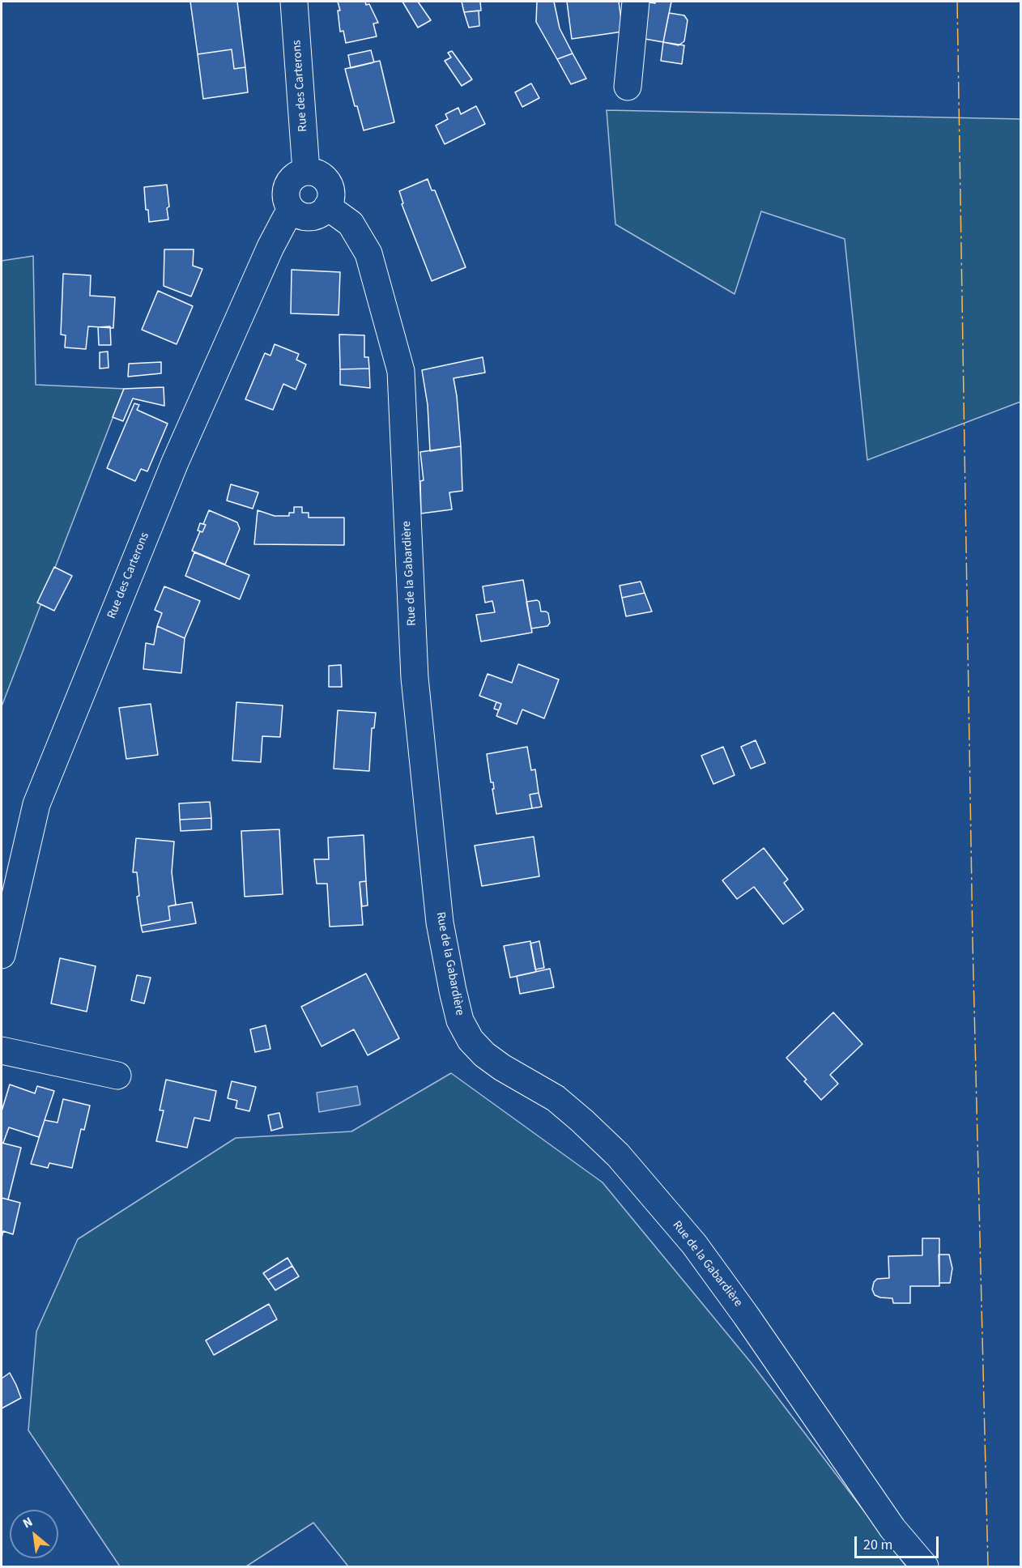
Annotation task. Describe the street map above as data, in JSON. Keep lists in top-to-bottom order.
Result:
{
  "streets": {
    "street": ["Rue des Carterons", "Rue de la Gabardière"]
  },
  "crossings": [
    ["Rue des Carterons", "Rue de la Gabardière"]
  ],
  "scale_bar": "20 m",
  "north": "top left"
}
